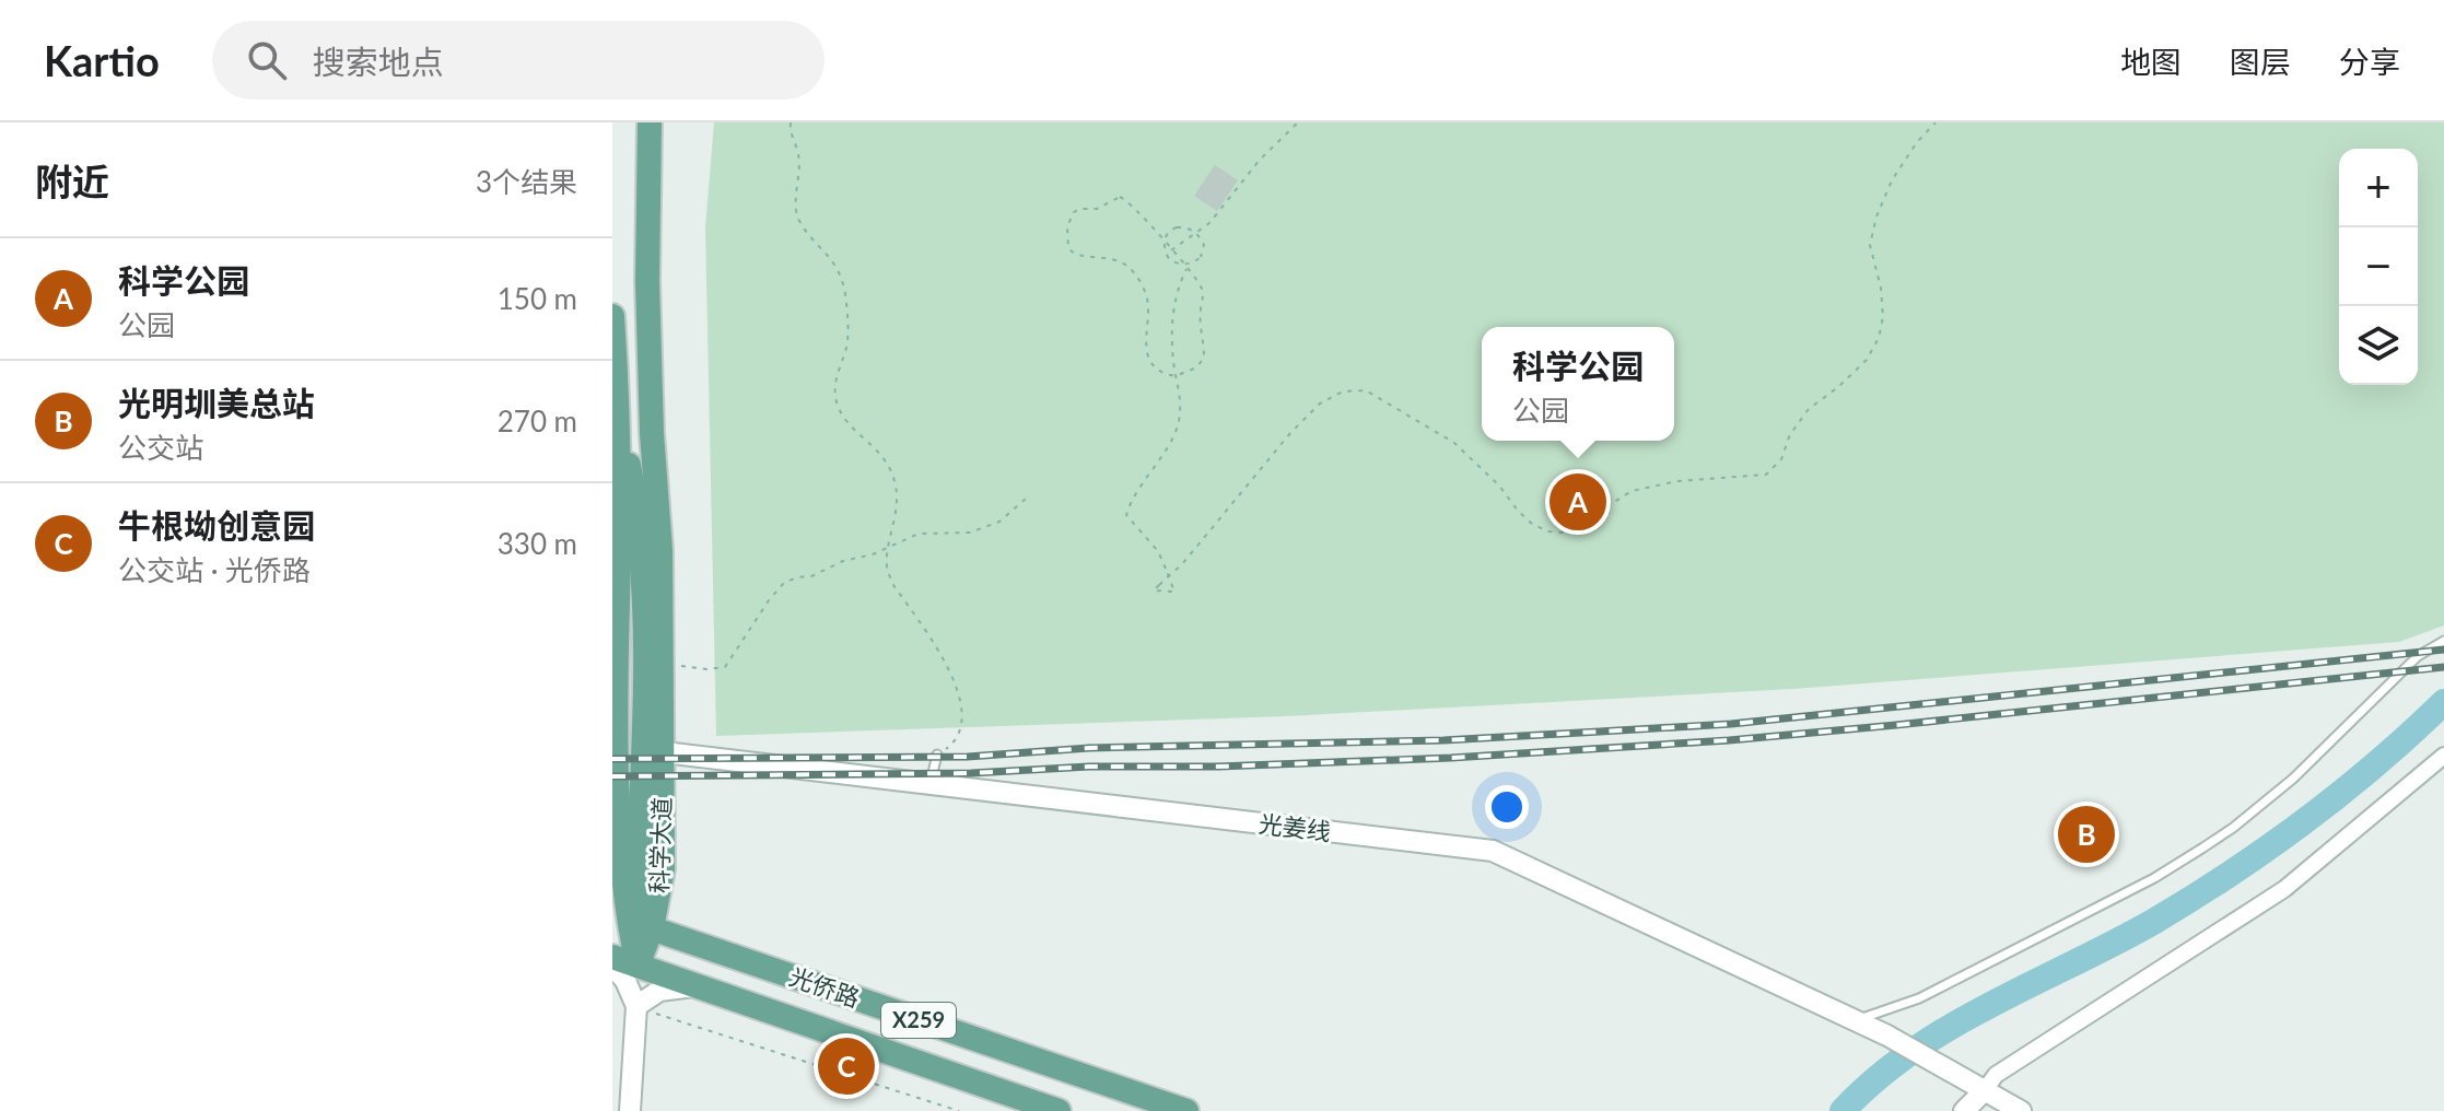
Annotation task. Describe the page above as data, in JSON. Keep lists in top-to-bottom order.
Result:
{
  "streets": {
    "main road": ["科学大道", "光侨路", "X259"],
    "street": ["光姜线"]
  },
  "crossings": [
    ["光姜线", "科学大道"],
    ["科学大道", "光侨路"]
  ],
  "page": {
    "header": "Kartio",
    "search": "搜索地点",
    "nav": ["地图", "图层", "分享"],
    "heading": ["附近", "3个结果"],
    "map_buttons": ["+", "−"],
    "list": [
      {
        "mark": "A",
        "name": "科学公园",
        "note": "公园",
        "value": "150 m"
      },
      {
        "mark": "B",
        "name": "光明圳美总站",
        "note": "公交站",
        "value": "270 m"
      },
      {
        "mark": "C",
        "name": "牛根坳创意园",
        "note": "公交站 · 光侨路",
        "value": "330 m"
      }
    ],
    "popup": ["科学公园", "公园"],
    "pins": ["A", "B", "C"]
  }
}
